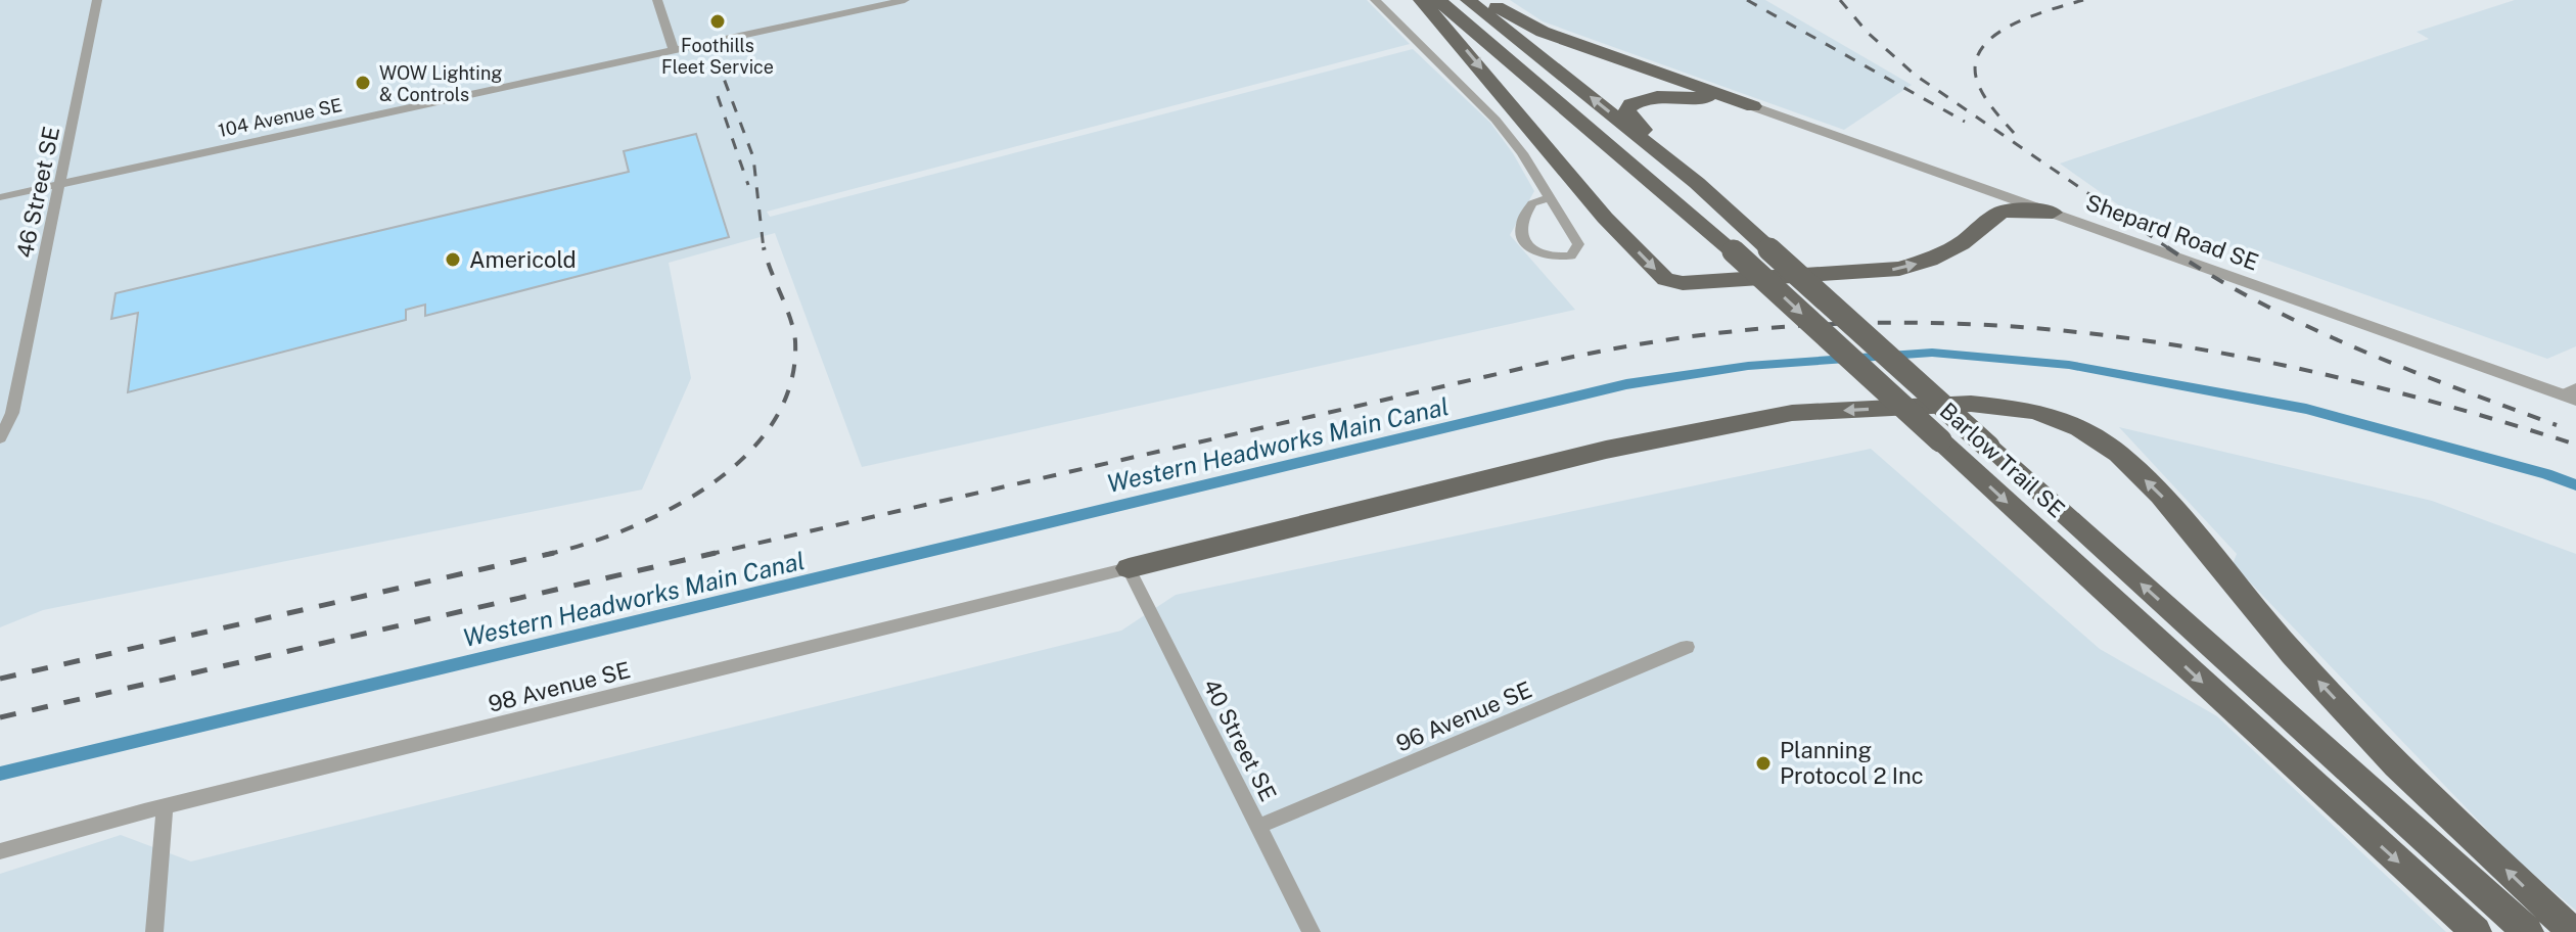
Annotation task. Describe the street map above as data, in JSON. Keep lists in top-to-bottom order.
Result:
{
  "streets": {
    "main road": ["Barlow Trail SE"],
    "street": [
      "104 Avenue SE",
      "46 Street SE",
      "Shepard Road SE",
      "98 Avenue SE",
      "96 Avenue SE",
      "40 Street SE"
    ]
  },
  "crossings": [
    ["104 Avenue SE", "46 Street SE"],
    ["98 Avenue SE", "40 Street SE"],
    ["96 Avenue SE", "40 Street SE"]
  ],
  "water": ["Western Headworks Main Canal"],
  "places": [
    "Foothills Fleet Service",
    "WOW Lighting & Controls",
    "Americold",
    "Planning Protocol 2 Inc"
  ]
}
